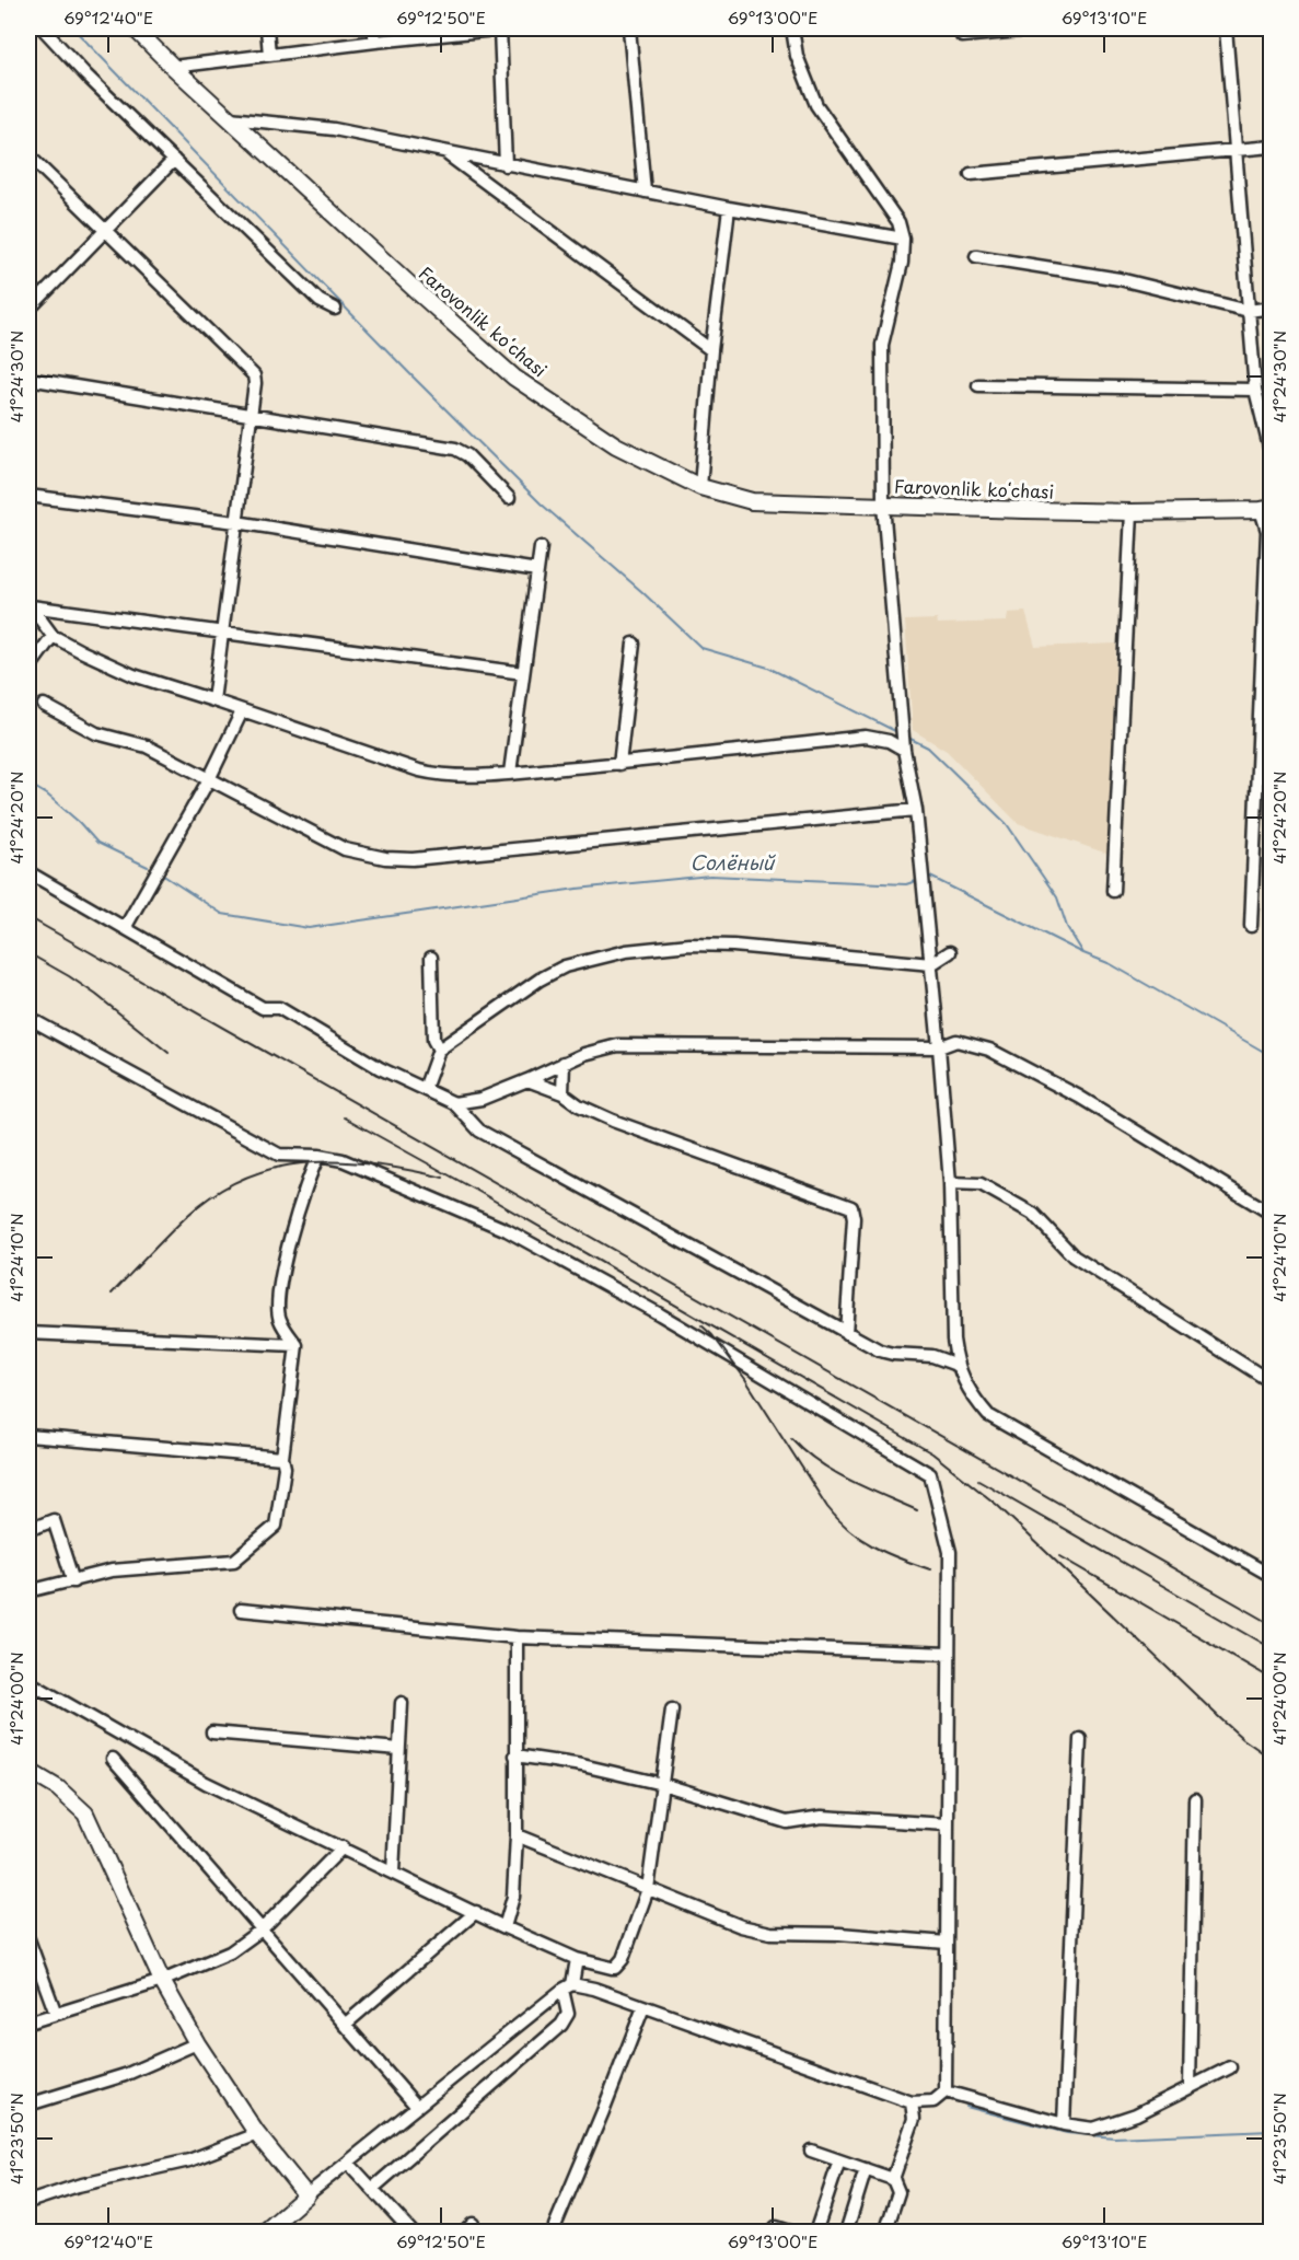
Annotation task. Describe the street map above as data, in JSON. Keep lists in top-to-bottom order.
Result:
{
  "streets": {
    "street": ["Farovonlik koʻchasi"]
  },
  "water": ["Солёный"],
  "coordinates": [
    "69°12'40\"E",
    "69°12'50\"E",
    "69°13'00\"E",
    "69°13'10\"E",
    "41°24'30\"N",
    "41°24'20\"N",
    "41°24'10\"N",
    "41°24'00\"N",
    "41°23'50\"N"
  ]
}
